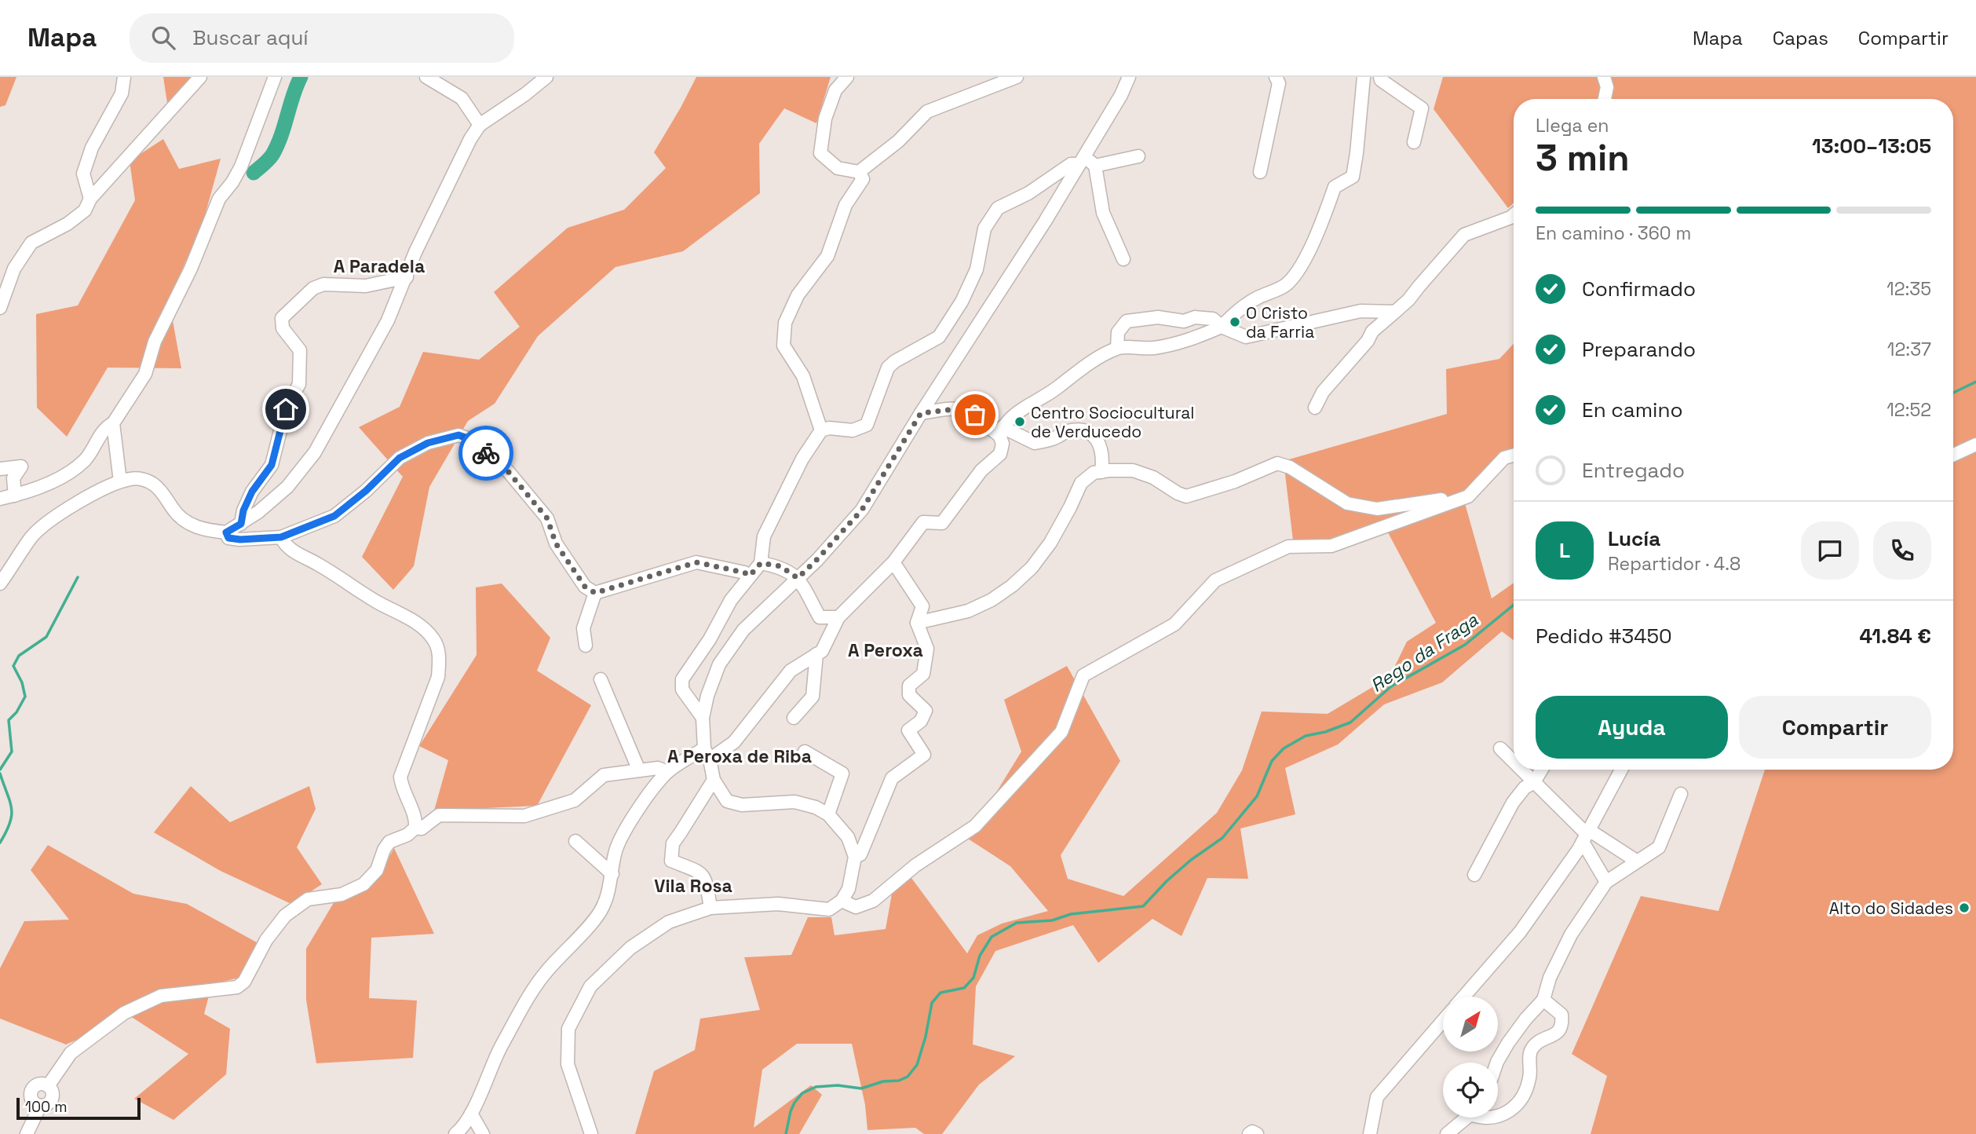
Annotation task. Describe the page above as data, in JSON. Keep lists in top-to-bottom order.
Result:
{
  "districts": [
    "A Paradela",
    "A Peroxa",
    "A Peroxa de Riba",
    "Vila Rosa"
  ],
  "water": ["Rego da Fraga"],
  "places": ["O Cristo da Farria", "Centro Sociocultural de Verducedo", "Alto do Sidades"],
  "scale_bar": "100 m",
  "north": "top right",
  "page": {
    "header": "Mapa",
    "search": "Buscar aquí",
    "nav": ["Mapa", "Capas", "Compartir"],
    "heading": ["3 min", "Llega en", "13:00–13:05"],
    "panel": [
      "Lucía",
      "Repartidor · 4.8",
      "Pedido #3450",
      "41.84 €"
    ],
    "bar": "En camino · 360 m",
    "list": [
      ["Confirmado", "12:35"],
      ["Preparando", "12:37"],
      ["En camino", "12:52"],
      "Entregado"
    ],
    "round": "L",
    "buttons": ["Ayuda", "Compartir"],
    "scale": "100 m"
  }
}
